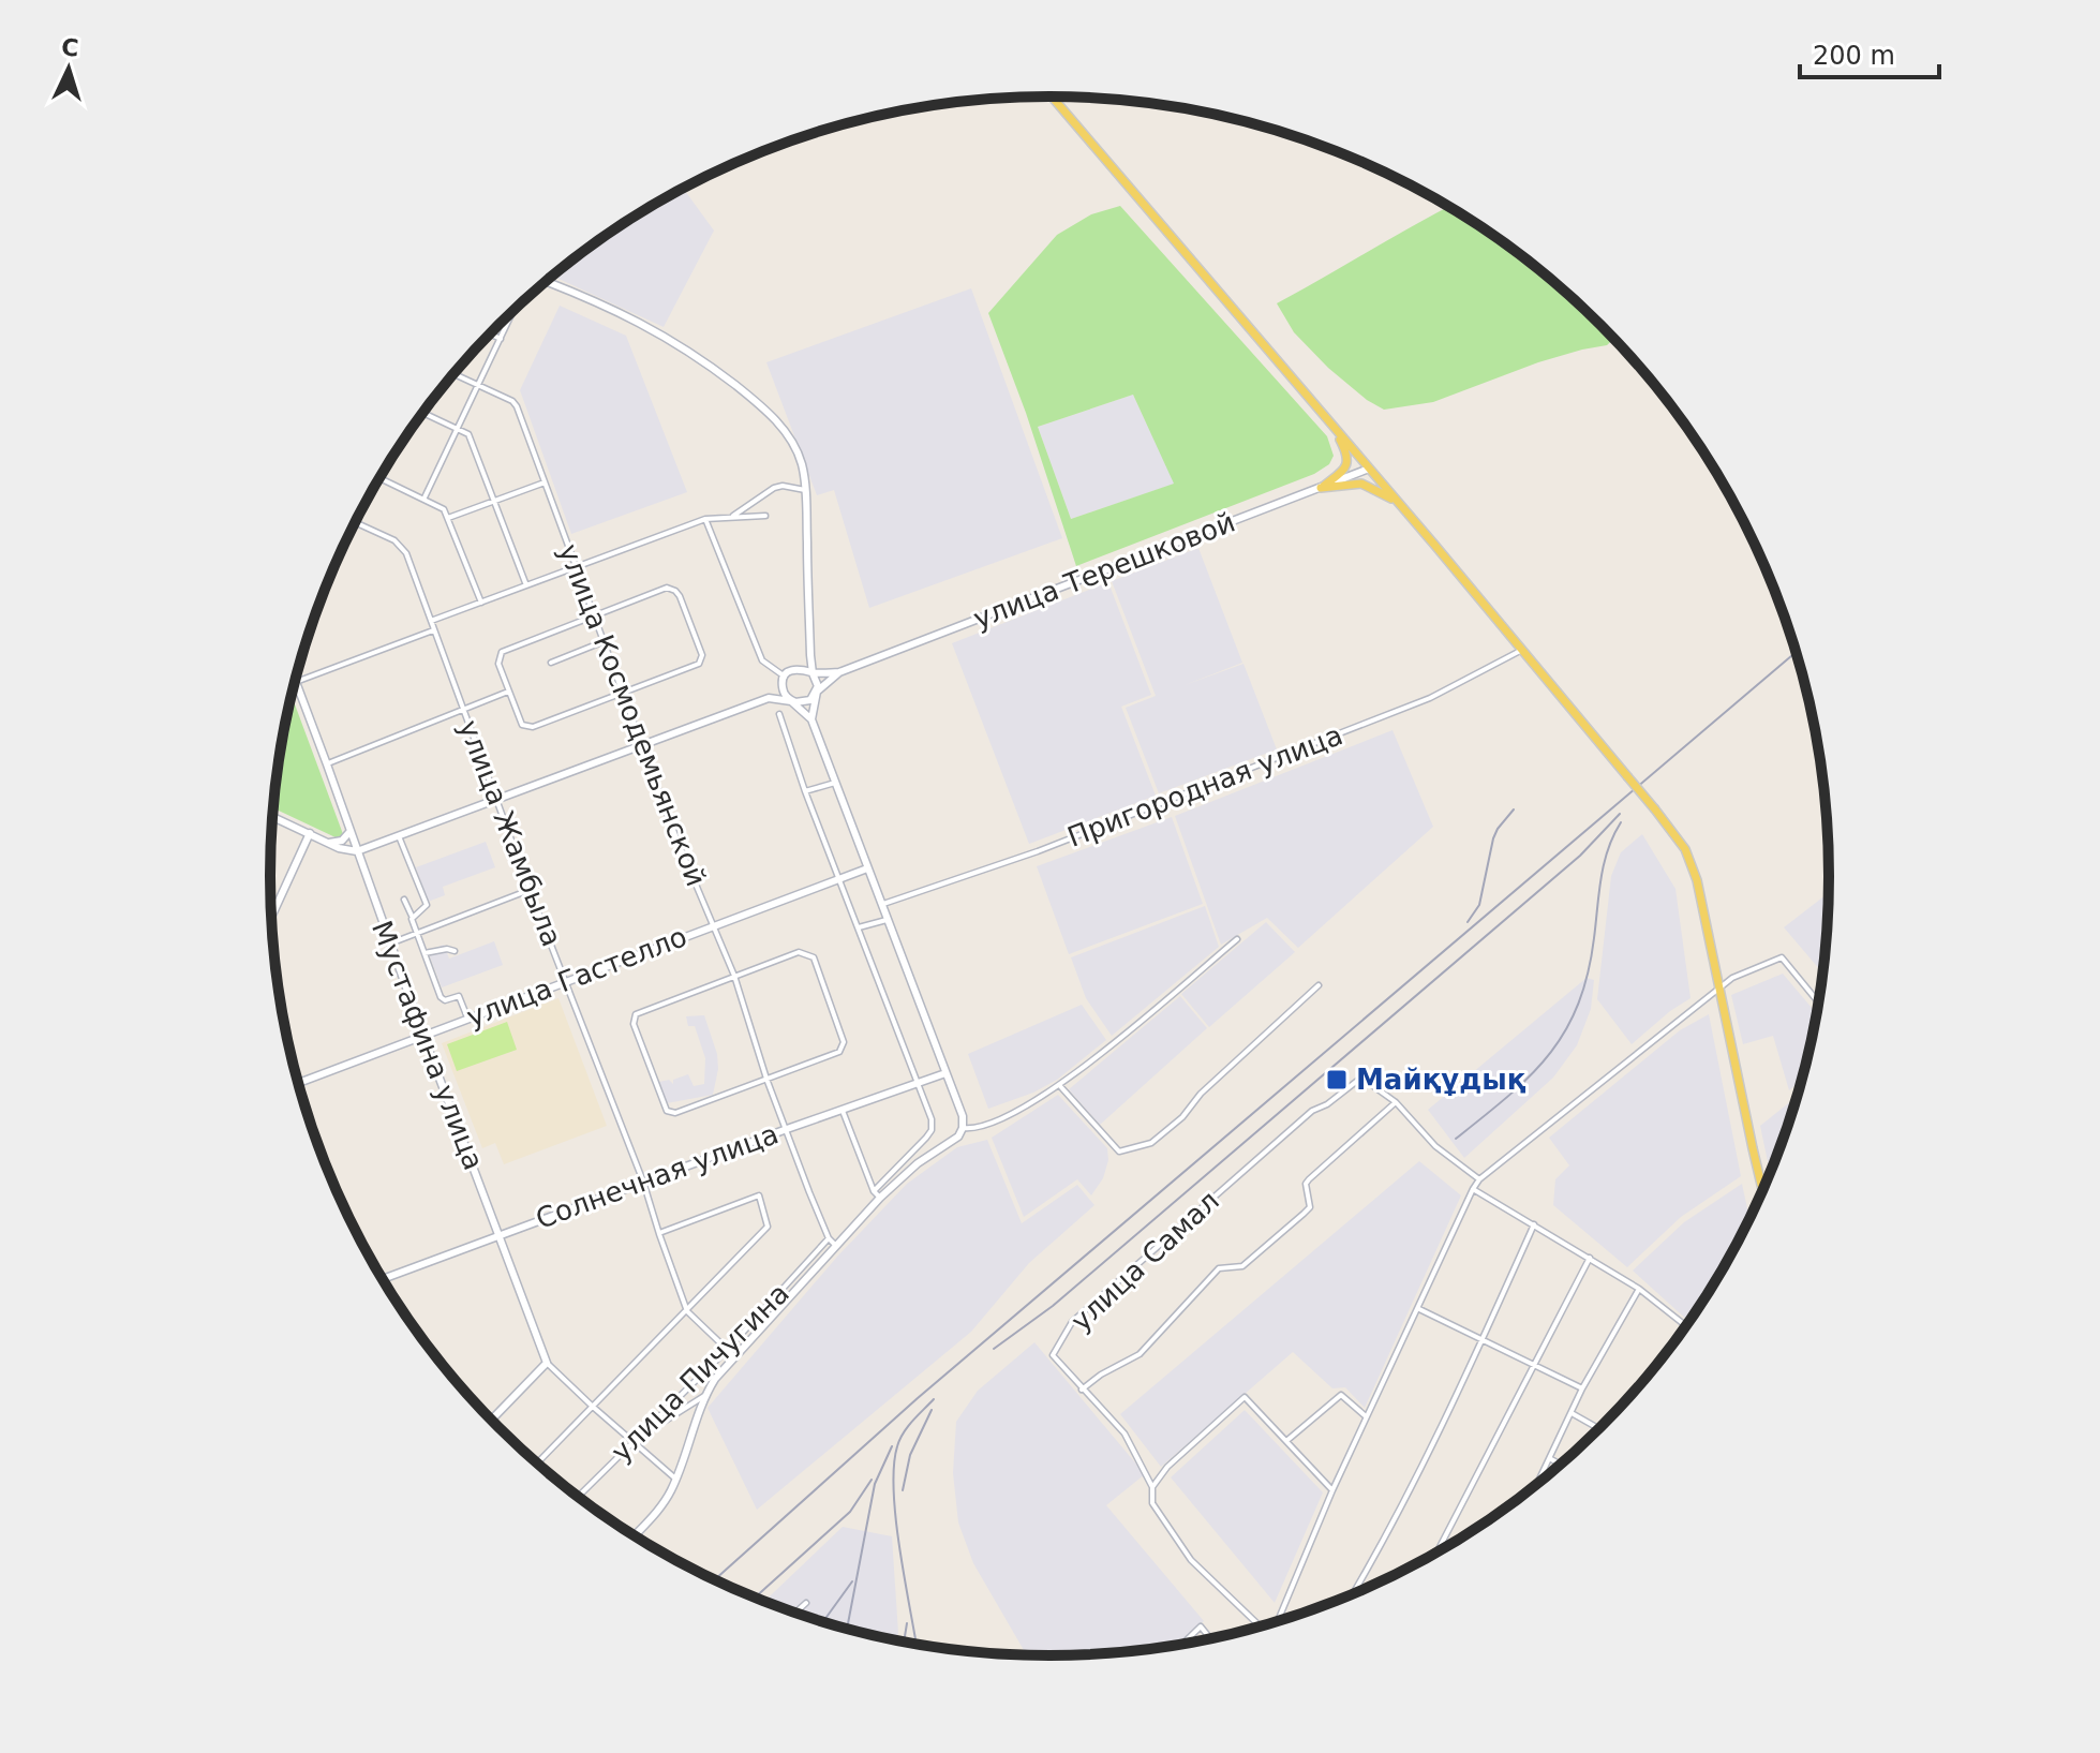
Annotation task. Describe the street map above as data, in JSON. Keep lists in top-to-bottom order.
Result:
{
  "streets": {
    "street": [
      "улица Терешковой",
      "улица Космодемьянской",
      "Пригородная улица",
      "улица Жамбыла",
      "улица Гастелло",
      "Мустафина улица",
      "Солнечная улица",
      "улица Самал",
      "улица Пичугина"
    ]
  },
  "crossings": [
    ["улица Терешковой", "улица Космодемьянской"],
    ["улица Терешковой", "улица Жамбыла"],
    ["улица Терешковой", "Мустафина улица"],
    ["улица Космодемьянской", "улица Гастелло"],
    ["улица Космодемьянской", "Солнечная улица"],
    ["улица Космодемьянской", "улица Пичугина"],
    ["улица Жамбыла", "улица Гастелло"],
    ["улица Жамбыла", "Солнечная улица"],
    ["улица Жамбыла", "улица Пичугина"],
    ["улица Гастелло", "Мустафина улица"],
    ["Мустафина улица", "Солнечная улица"],
    ["Мустафина улица", "улица Пичугина"]
  ],
  "places": {
    "transit": ["Майқұдық"]
  },
  "scale_bar": "200 m",
  "north": "top"
}
